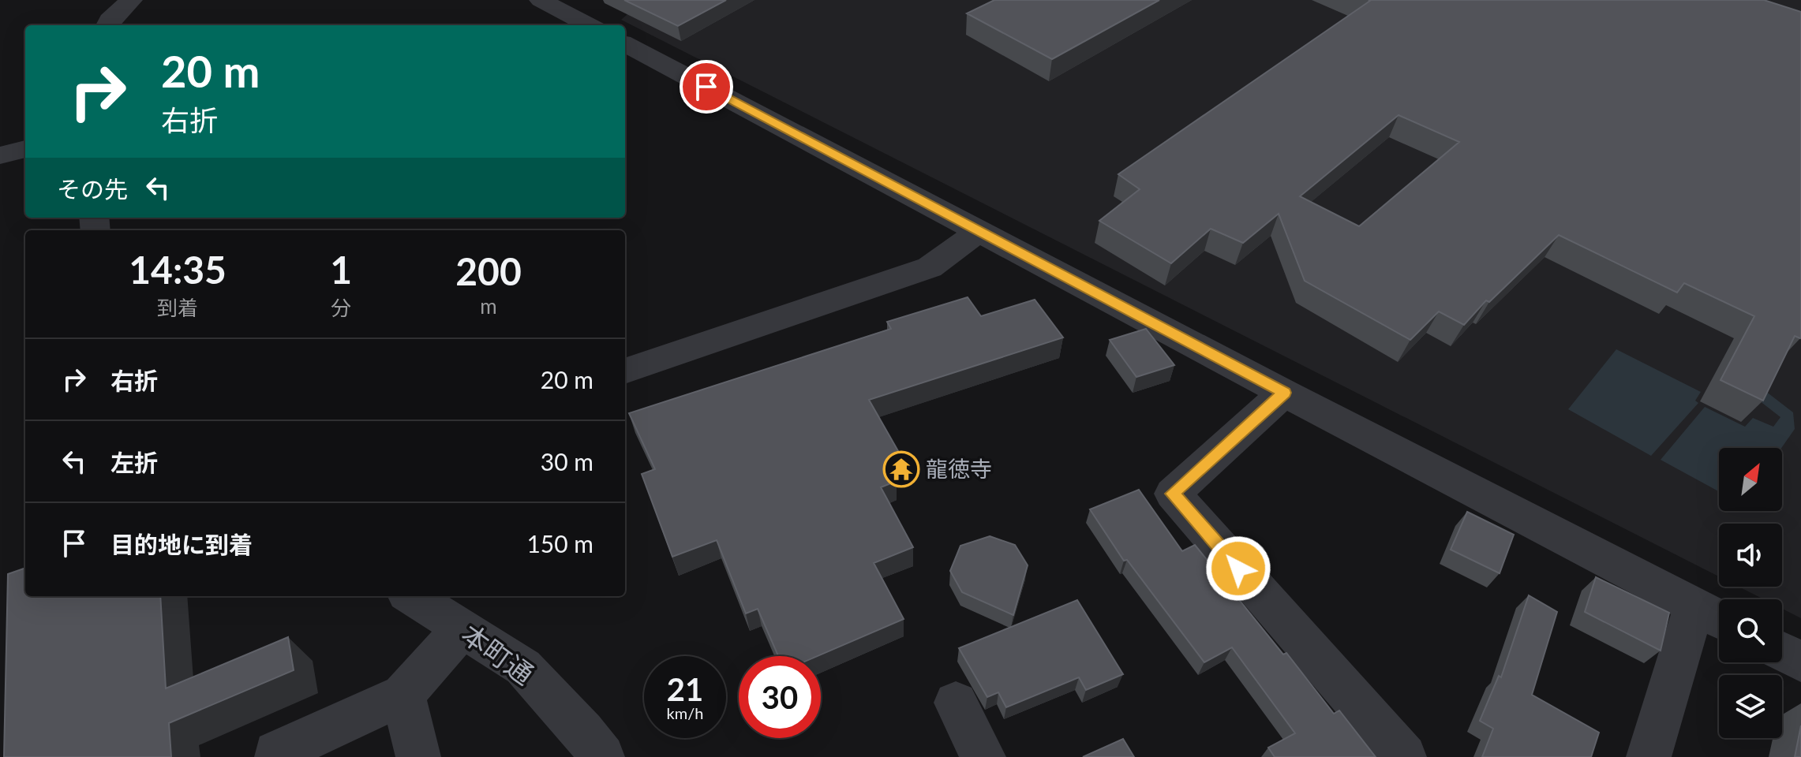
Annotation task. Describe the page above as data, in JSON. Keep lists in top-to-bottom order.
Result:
{
  "streets": {
    "street": ["本町通"]
  },
  "places": {
    "temple": ["龍徳寺"]
  },
  "north": "top right",
  "page": {
    "turn": ["20 m", "右折"],
    "then": "その先",
    "eta": [
      "14:35",
      "到着",
      "1",
      "分",
      "200",
      "m"
    ],
    "list": [
      {
        "name": "右折",
        "value": "20 m"
      },
      {
        "name": "左折",
        "value": "30 m"
      },
      {
        "name": "目的地に到着",
        "value": "150 m"
      }
    ],
    "speed": "21 km/h",
    "limit": "30"
  }
}
